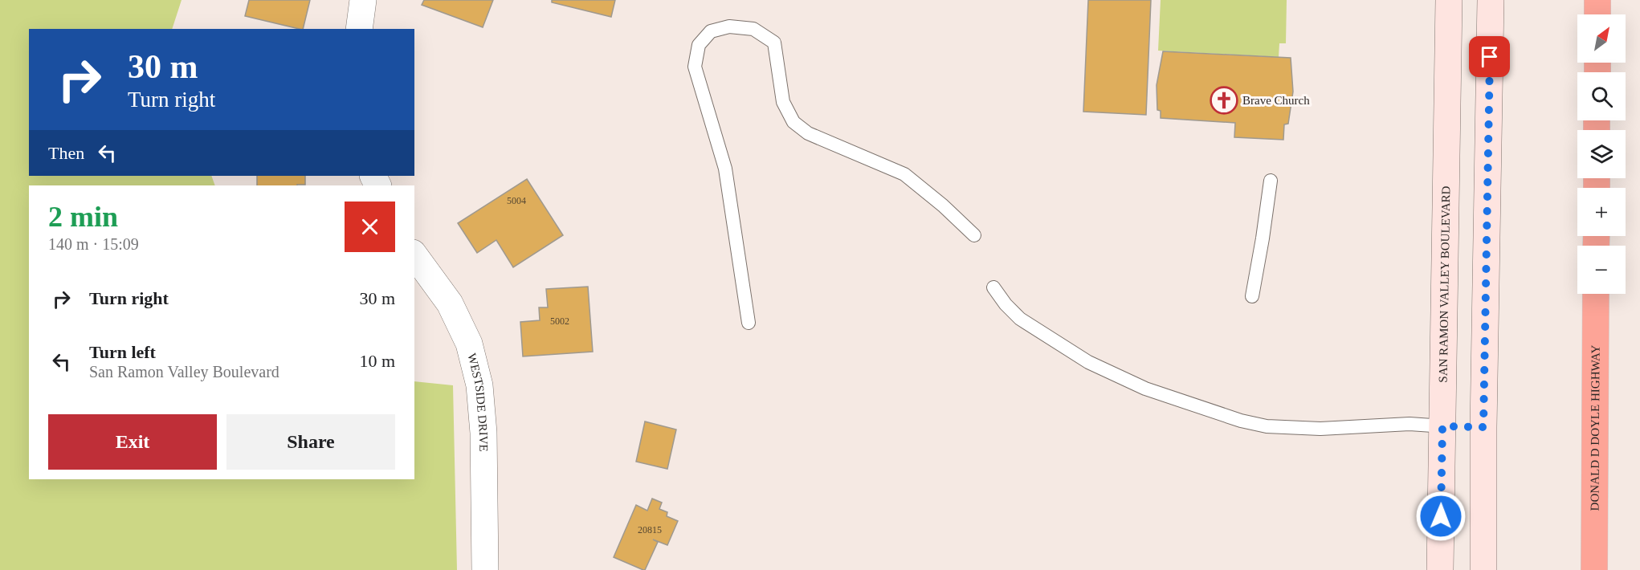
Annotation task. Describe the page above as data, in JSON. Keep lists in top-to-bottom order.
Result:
{
  "streets": {
    "highway": ["DONALD D DOYLE HIGHWAY"],
    "main road": ["SAN RAMON VALLEY BOULEVARD"],
    "street": ["WESTSIDE DRIVE"]
  },
  "places": {
    "church": ["Brave Church"]
  },
  "house_numbers": ["5004", "5002", "20815"],
  "north": "top right",
  "page": {
    "map_buttons": ["+", "−"],
    "turn": ["30 m", "Turn right"],
    "then": "Then",
    "heading": ["2 min", "140 m · 15:09"],
    "list": [
      {
        "name": "Turn right",
        "value": "30 m"
      },
      {
        "name": "Turn left",
        "note": "San Ramon Valley Boulevard",
        "value": "10 m"
      }
    ],
    "buttons": ["Exit", "Share"]
  }
}
